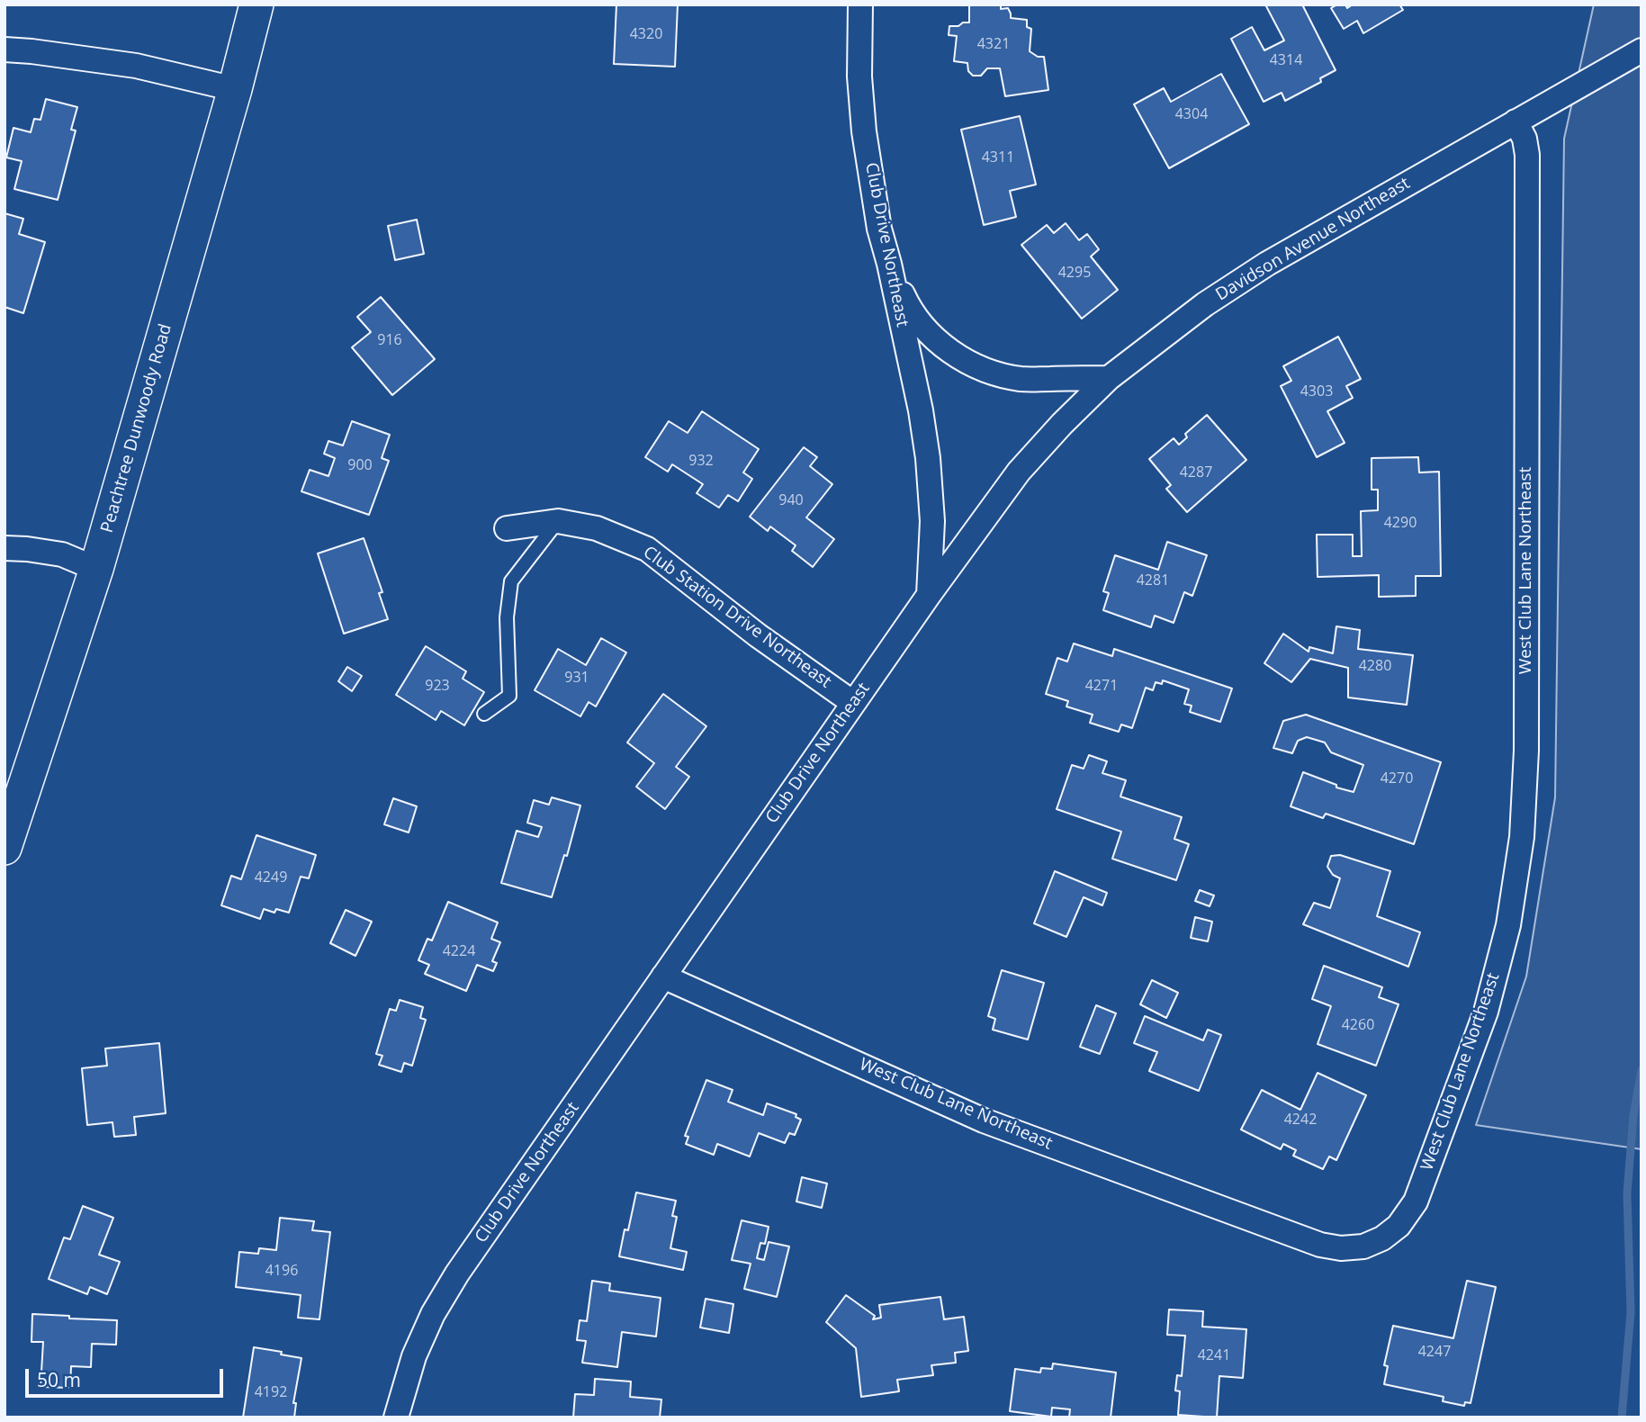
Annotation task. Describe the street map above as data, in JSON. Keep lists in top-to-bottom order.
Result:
{
  "streets": {
    "main road": ["Peachtree Dunwoody Road"],
    "street": [
      "Davidson Avenue Northeast",
      "Club Drive Northeast",
      "West Club Lane Northeast",
      "Club Station Drive Northeast"
    ]
  },
  "crossings": [
    ["Davidson Avenue Northeast", "Club Drive Northeast"],
    ["Davidson Avenue Northeast", "West Club Lane Northeast"],
    ["Club Drive Northeast", "West Club Lane Northeast"],
    ["Club Drive Northeast", "Club Station Drive Northeast"]
  ],
  "house_numbers": [
    "4320",
    "4321",
    "4314",
    "4304",
    "4311",
    "4295",
    "916",
    "4303",
    "932",
    "900",
    "4287",
    "940",
    "4290",
    "4281",
    "4280",
    "931",
    "923",
    "4271",
    "4270",
    "4249",
    "4224",
    "4260",
    "4242",
    "4196",
    "4247",
    "4241",
    "4192"
  ],
  "scale_bar": "50 m"
}
